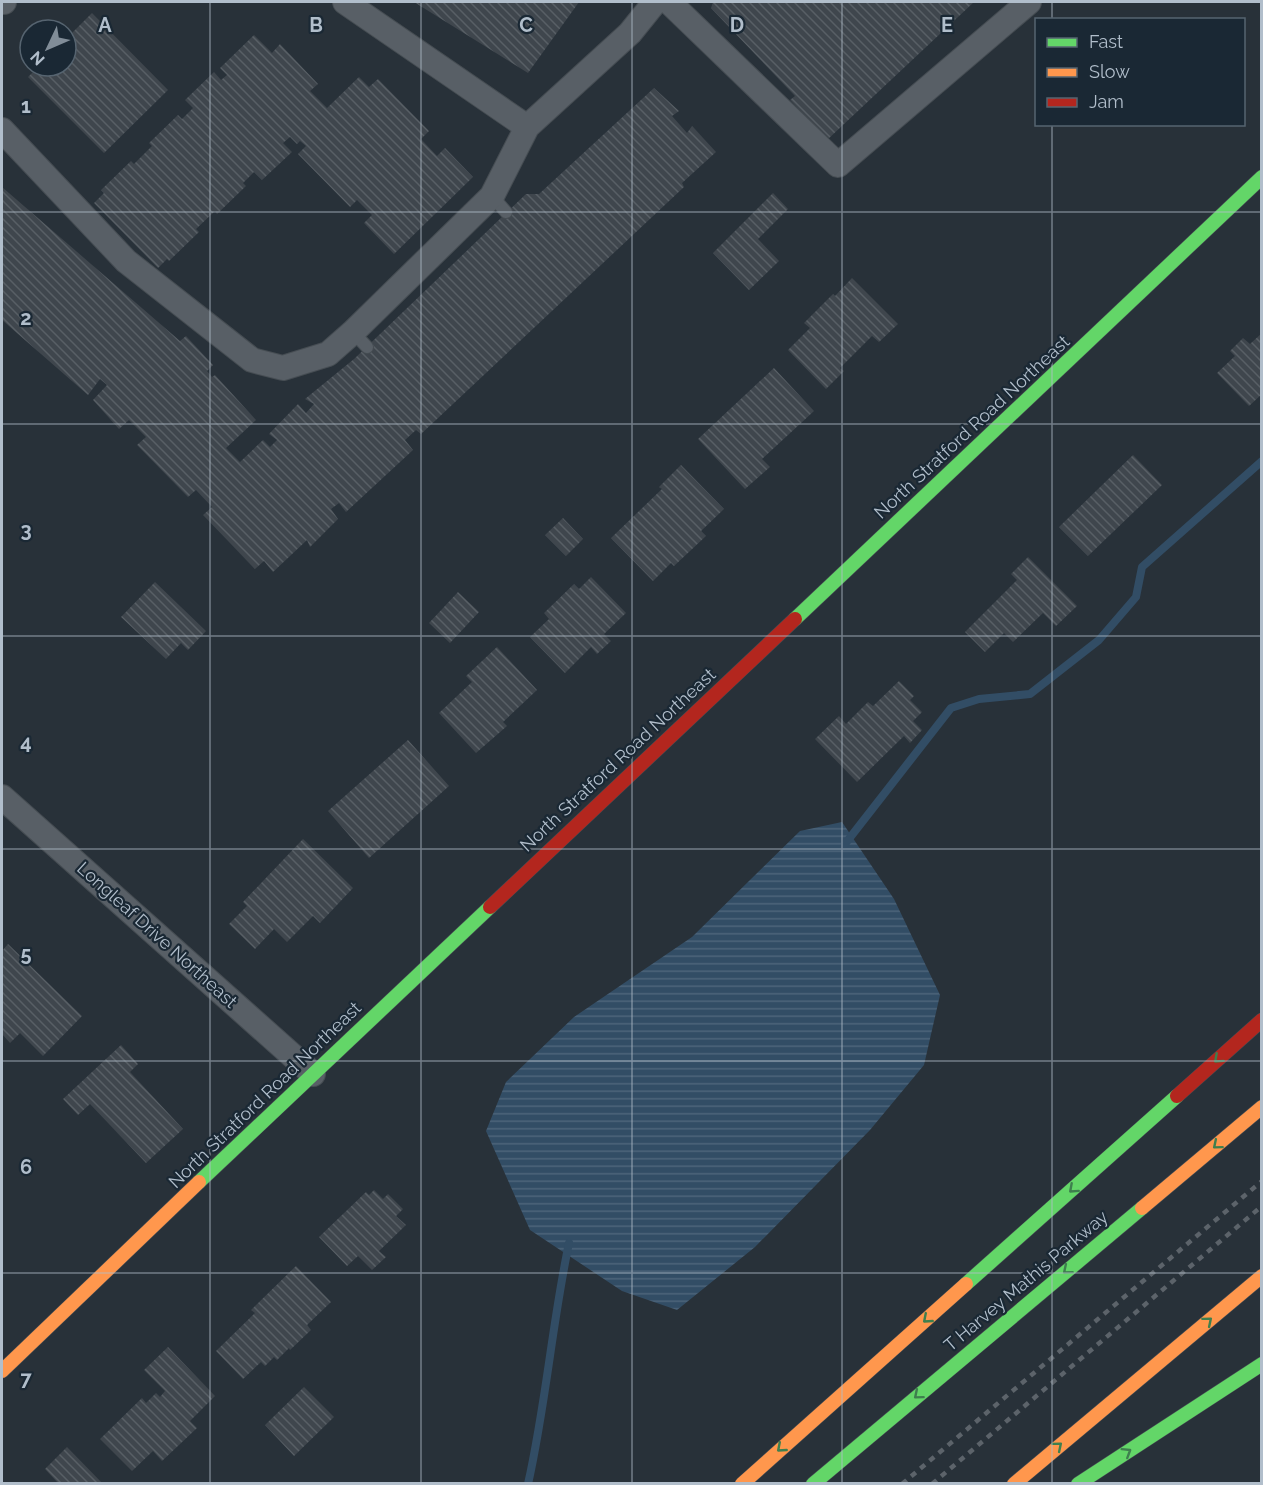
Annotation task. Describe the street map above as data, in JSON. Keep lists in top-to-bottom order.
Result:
{
  "streets": {
    "main road": ["North Stratford Road Northeast", "T Harvey Mathis Parkway"],
    "street": ["Longleaf Drive Northeast"]
  },
  "crossings": [
    ["North Stratford Road Northeast", "Longleaf Drive Northeast"]
  ],
  "legend": ["Fast", "Slow", "Jam"],
  "north": "bottom left",
  "grid": {
    "columns": [
      "A",
      "B",
      "C",
      "D",
      "E"
    ],
    "rows": [
      "1",
      "2",
      "3",
      "4",
      "5",
      "6",
      "7"
    ]
  }
}
